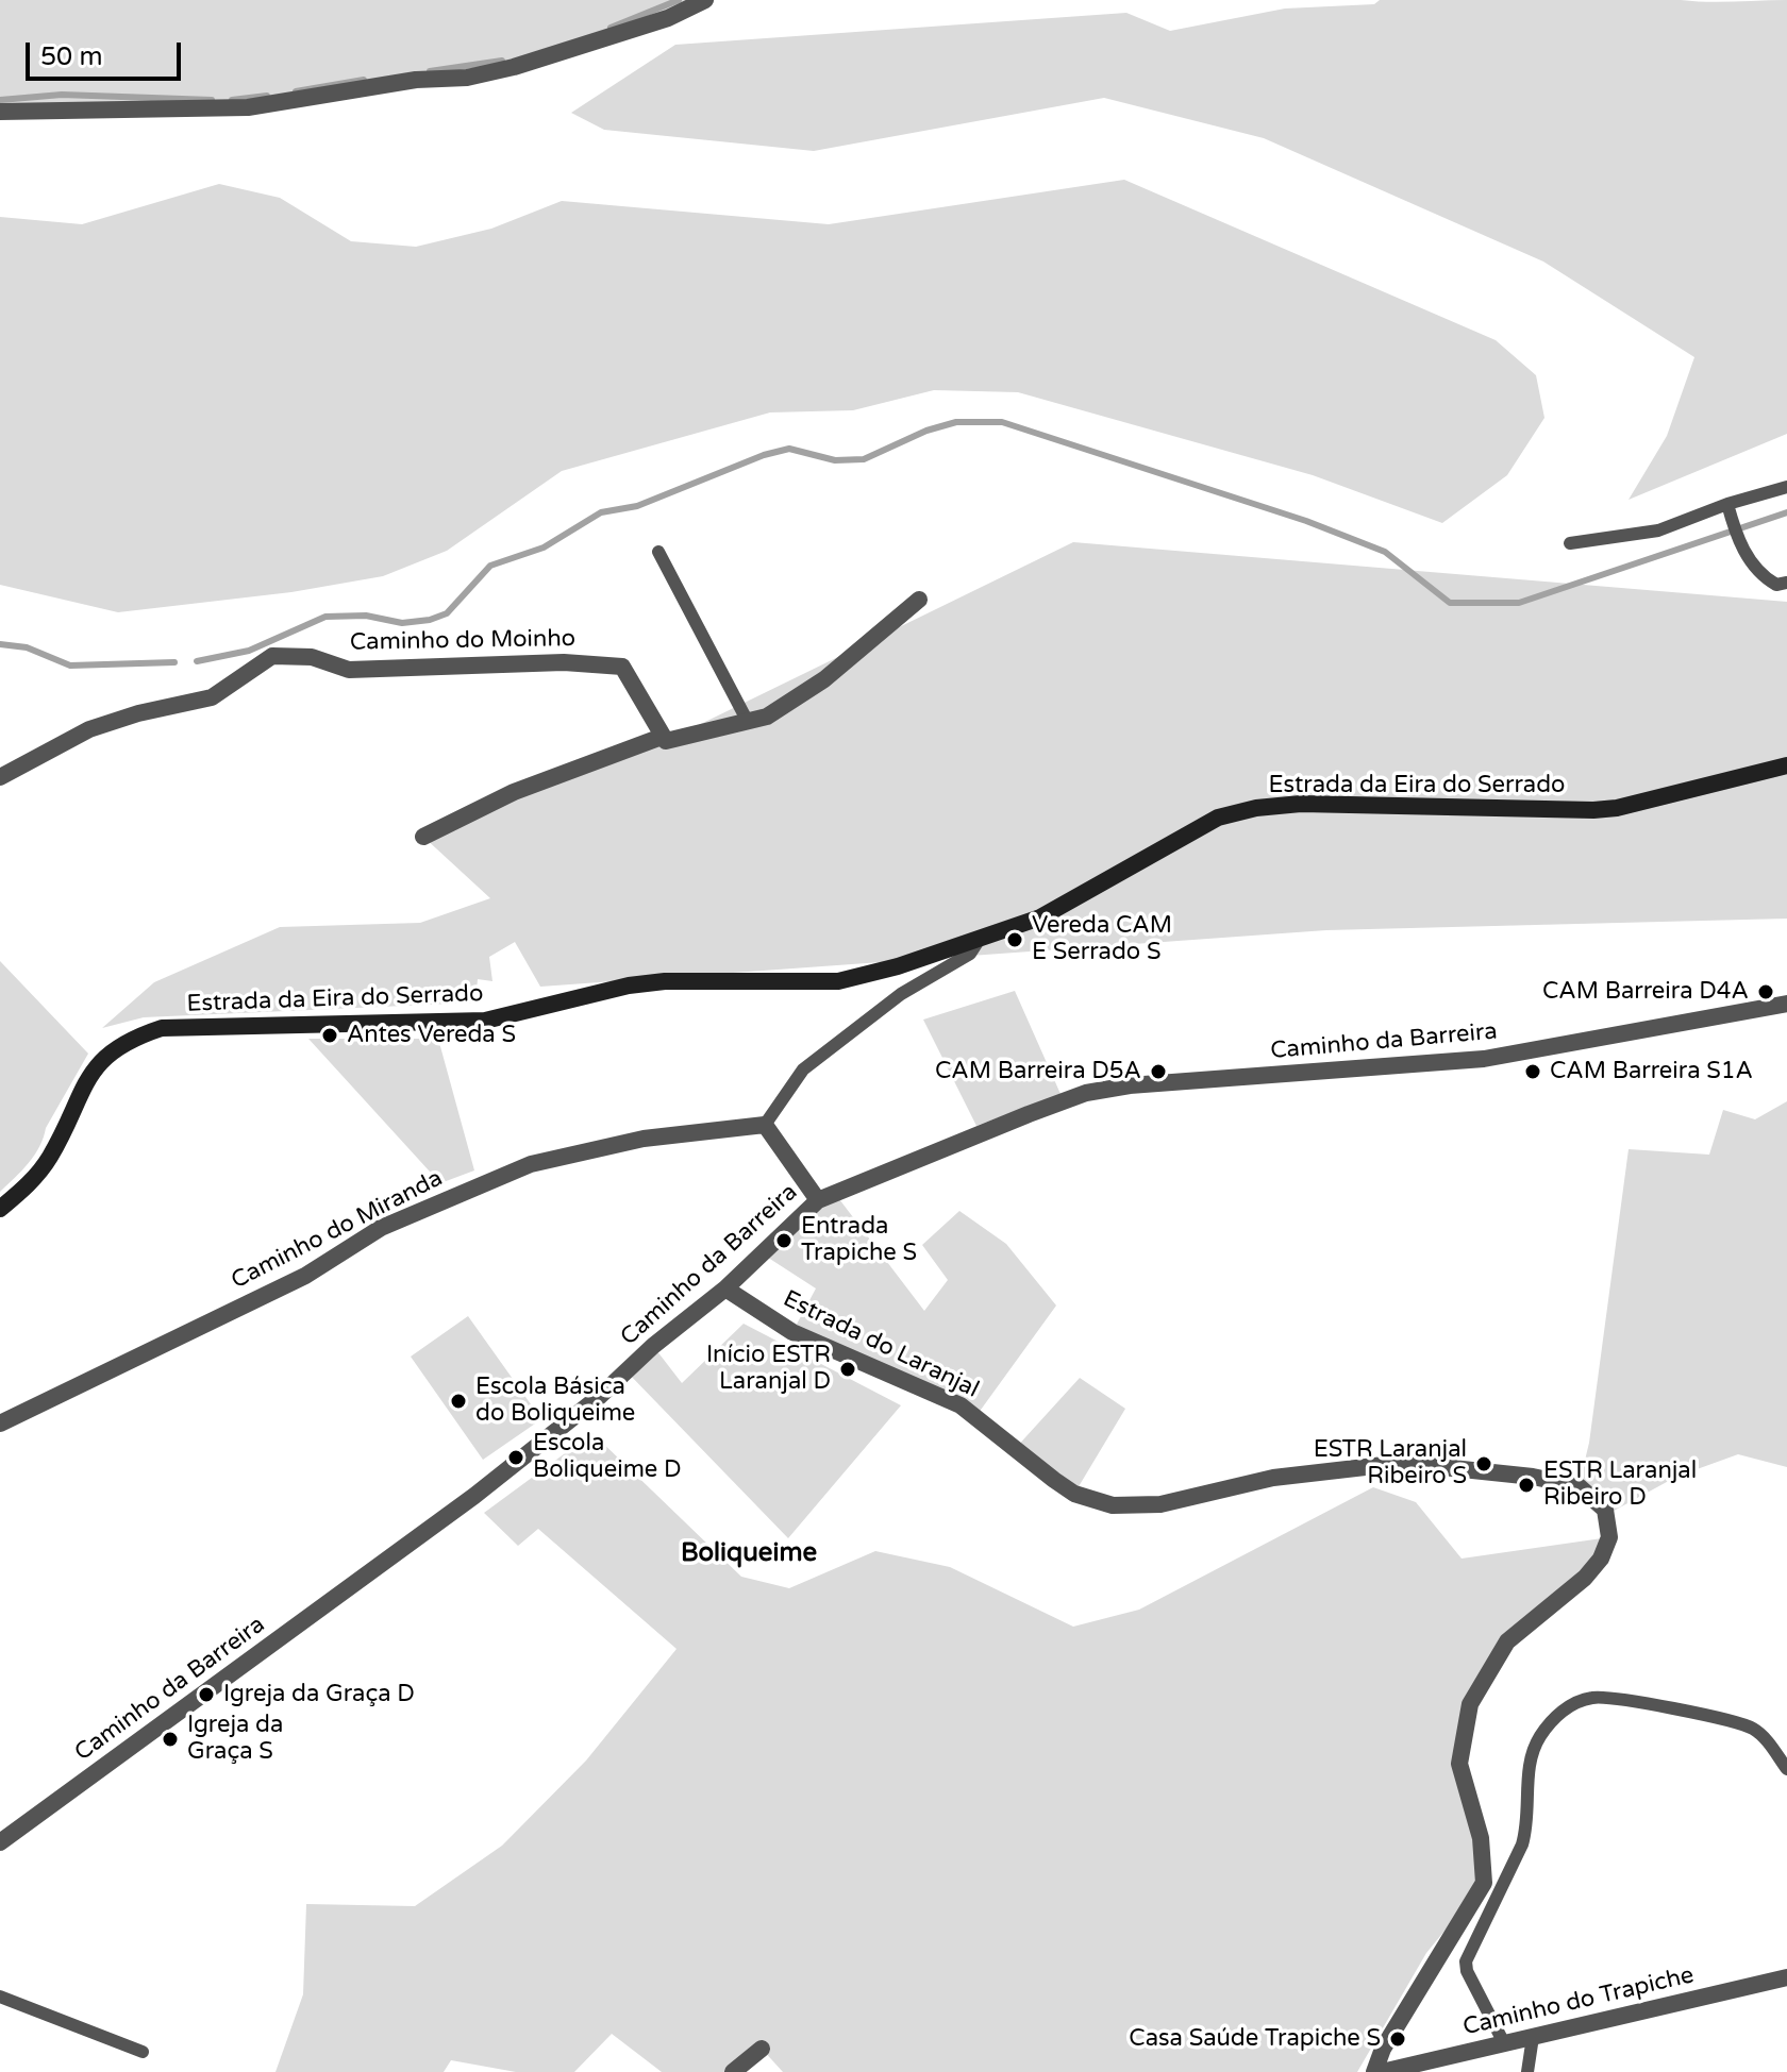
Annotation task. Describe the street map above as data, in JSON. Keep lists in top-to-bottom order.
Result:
{
  "streets": {
    "main road": ["Estrada da Eira do Serrado"],
    "street": [
      "Caminho do Moinho",
      "Caminho da Barreira",
      "Caminho do Miranda",
      "Estrada do Laranjal",
      "Caminho do Trapiche"
    ]
  },
  "crossings": [
    ["Caminho da Barreira", "Estrada do Laranjal"]
  ],
  "districts": ["Boliqueime"],
  "places": [
    "Vereda CAM E Serrado S",
    "CAM Barreira D4A",
    "Antes Vereda S",
    "CAM Barreira D5A",
    "CAM Barreira S1A",
    "Entrada Trapiche S",
    "Início ESTR Laranjal D",
    "Escola Básica do Boliqueime",
    "Escola Boliqueime D",
    "ESTR Laranjal Ribeiro S",
    "ESTR Laranjal Ribeiro D",
    "Igreja da Graça D",
    "Igreja da Graça S",
    "Casa Saúde Trapiche S"
  ],
  "scale_bar": "50 m"
}
